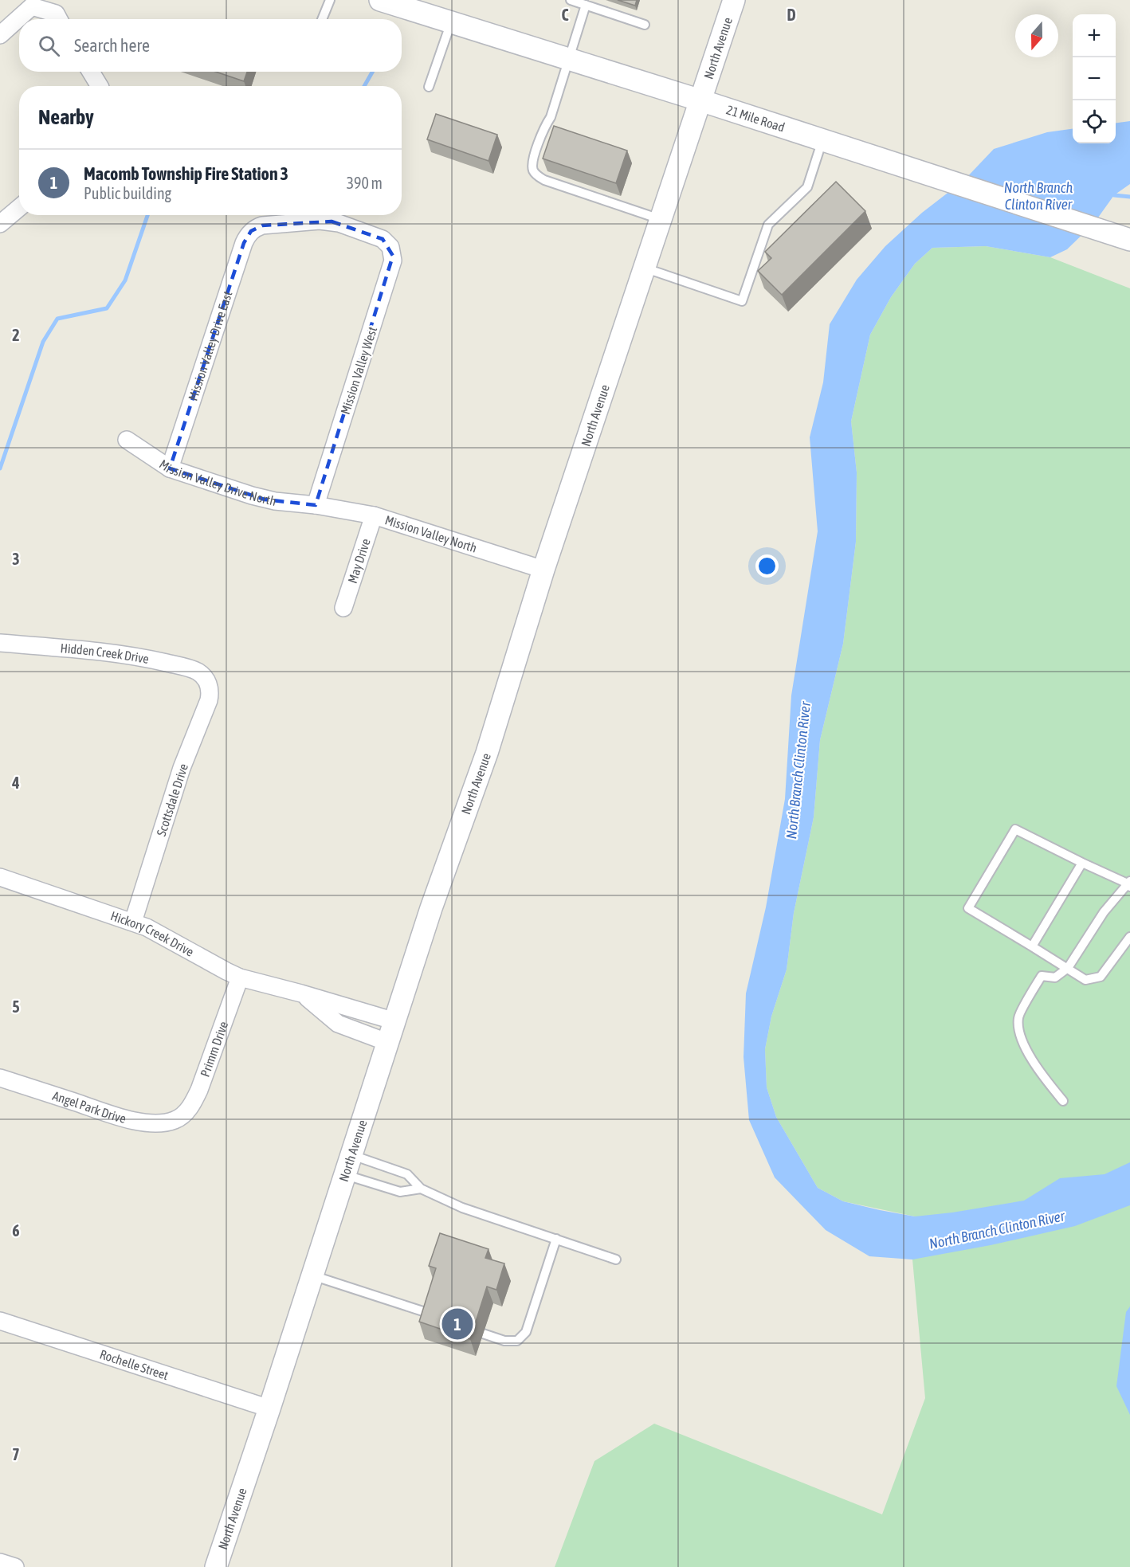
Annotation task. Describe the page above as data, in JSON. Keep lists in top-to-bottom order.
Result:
{
  "streets": {
    "street": [
      "North Avenue",
      "21 Mile Road",
      "Mission Valley Drive East",
      "Mission Valley West",
      "Mission Valley Drive North",
      "Mission Valley North",
      "May Drive",
      "Hidden Creek Drive",
      "Scottsdale Drive",
      "Hickory Creek Drive",
      "Primm Drive",
      "Angel Park Drive",
      "Rochelle Street"
    ]
  },
  "crossings": [
    ["North Avenue", "21 Mile Road"],
    ["North Avenue", "Mission Valley North"],
    ["North Avenue", "Hickory Creek Drive"],
    ["North Avenue", "Rochelle Street"],
    ["Mission Valley Drive East", "Mission Valley West"],
    ["Mission Valley Drive East", "Mission Valley Drive North"],
    ["Mission Valley West", "Mission Valley Drive North"],
    ["Mission Valley West", "Mission Valley North"],
    ["Mission Valley Drive North", "Mission Valley North"],
    ["Mission Valley North", "May Drive"],
    ["Hidden Creek Drive", "Scottsdale Drive"],
    ["Scottsdale Drive", "Hickory Creek Drive"],
    ["Hickory Creek Drive", "Primm Drive"],
    ["Primm Drive", "Angel Park Drive"]
  ],
  "water": ["North Branch Clinton River"],
  "north": "bottom",
  "page": {
    "map_buttons": ["+", "−"],
    "search": "Search here",
    "heading": "Nearby",
    "list": [
      {
        "mark": "1",
        "name": "Macomb Township Fire Station 3",
        "note": "Public building",
        "value": "390 m"
      }
    ],
    "pins": "1"
  },
  "grid": {
    "columns": ["C", "D"],
    "rows": [
      "2",
      "3",
      "4",
      "5",
      "6",
      "7"
    ]
  }
}
